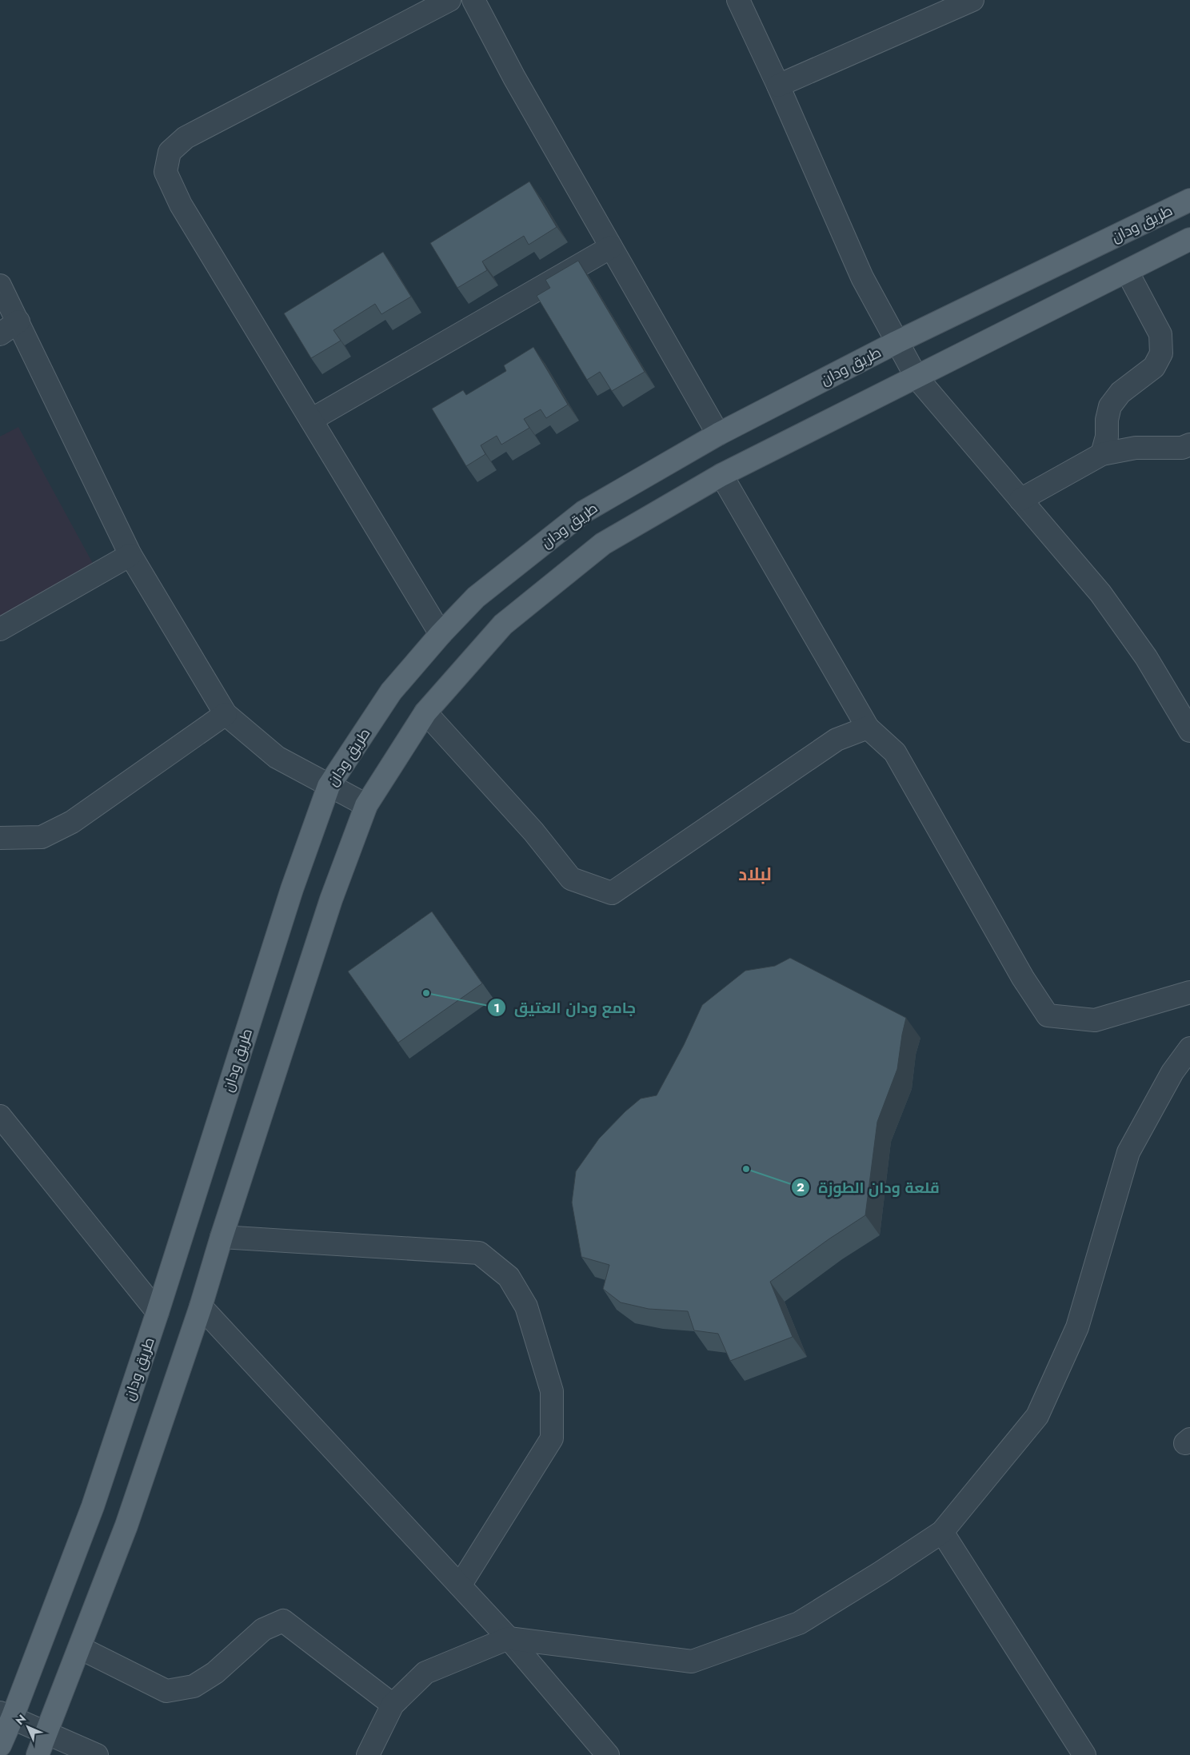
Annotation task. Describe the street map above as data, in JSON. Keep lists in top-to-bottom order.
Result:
{
  "streets": {
    "main road": ["طريق ودان"]
  },
  "districts": ["لبلاد"],
  "places": ["جامع ودان العتيق", "قلعة ودان الطوزة"],
  "north": "top left"
}
